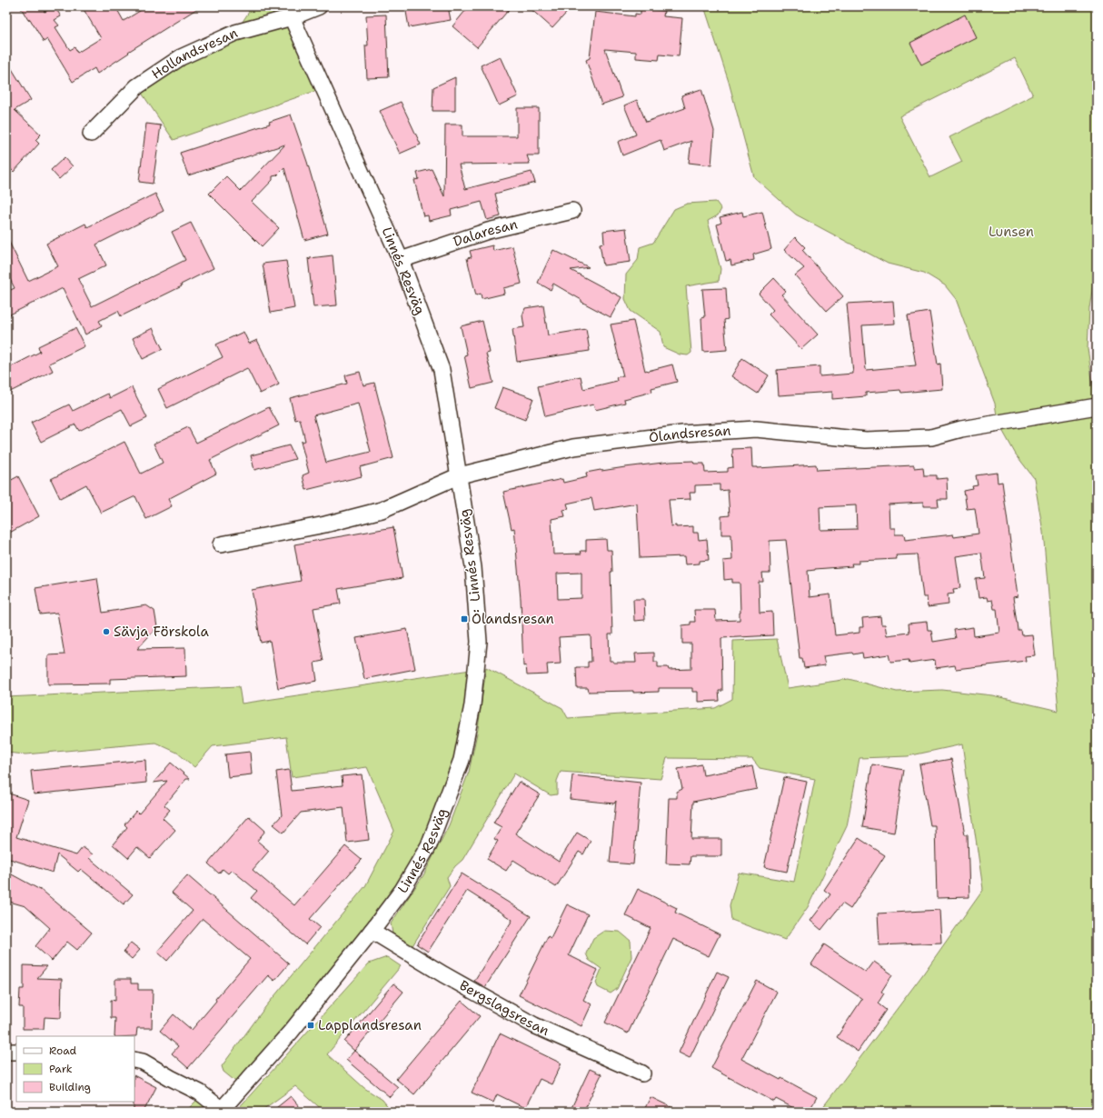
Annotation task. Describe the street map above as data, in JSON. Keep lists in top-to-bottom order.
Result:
{
  "streets": {
    "street": [
      "Hollandsresan",
      "Dalaresan",
      "Linnés Resväg",
      "Ölandsresan",
      "Bergslagsresan"
    ]
  },
  "crossings": [
    ["Hollandsresan", "Linnés Resväg"],
    ["Dalaresan", "Linnés Resväg"],
    ["Linnés Resväg", "Ölandsresan"],
    ["Linnés Resväg", "Bergslagsresan"]
  ],
  "parks": ["Lunsen"],
  "places": {
    "transit": ["Ölandsresan", "Lapplandsresan"],
    "other": ["Sävja Förskola"]
  },
  "legend": ["Road", "Park", "Building"]
}
